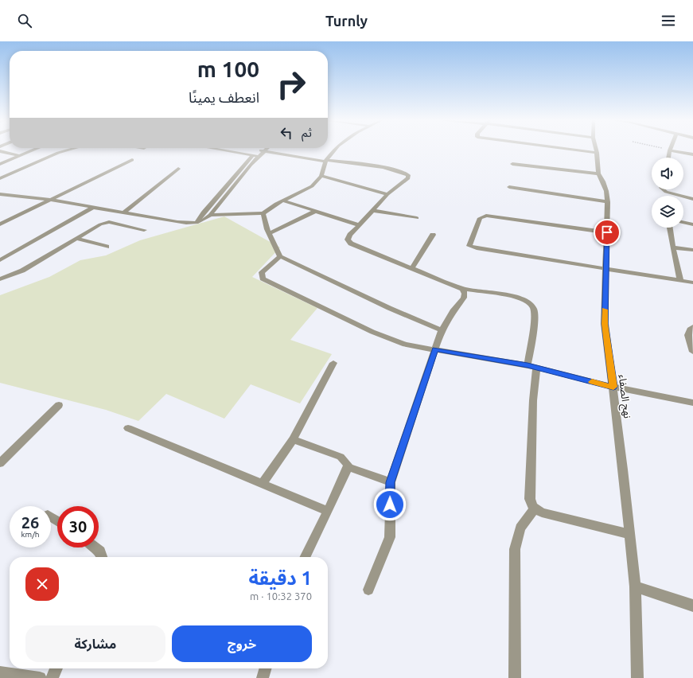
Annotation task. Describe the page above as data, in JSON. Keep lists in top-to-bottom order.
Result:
{
  "streets": {
    "street": ["نهج الصفاء"]
  },
  "page": {
    "header": "Turnly",
    "turn": ["100 m", "انعطف يمينًا"],
    "then": "ثم",
    "speed": "26 km/h",
    "limit": "30",
    "heading": ["1 دقيقة", "370 m · 10:32"],
    "buttons": ["خروج", "مشاركة"]
  }
}
